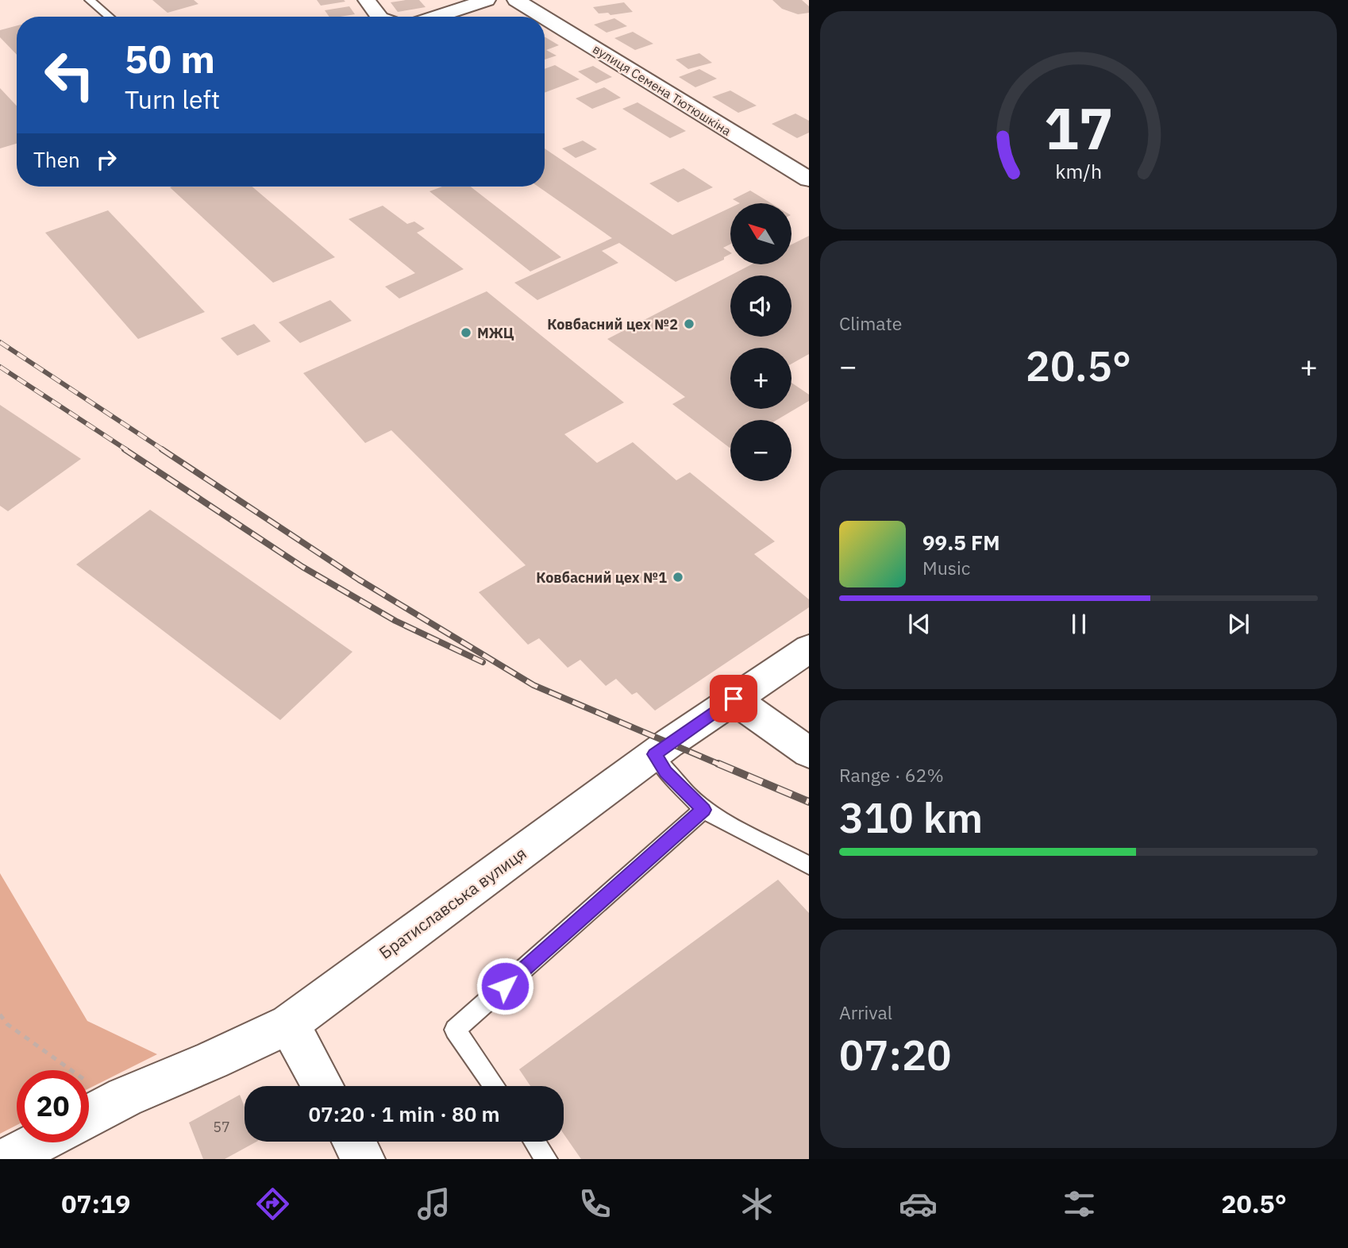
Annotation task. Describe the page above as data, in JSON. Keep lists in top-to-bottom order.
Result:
{
  "streets": {
    "street": ["вулиця Семена Тютюшкіна", "Братиславська вулиця"]
  },
  "places": ["Ковбасний цех №2", "МЖЦ", "Ковбасний цех №1"],
  "house_numbers": ["57"],
  "north": "top left",
  "page": {
    "turn": ["50 m", "Turn left"],
    "then": "Then",
    "map_buttons": ["+", "−"],
    "tile": [
      "Climate",
      ["Range · 62%", "310 km"],
      ["Arrival", "07:20"]
    ],
    "heat": ["−", "20.5°", "+"],
    "song": ["99.5 FM", "Music"],
    "limit": "20",
    "trip": "07:20 · 1 min · 80 m",
    "tabs": ["07:19", "20.5°"],
    "gauge": ["17", "km/h"]
  }
}
